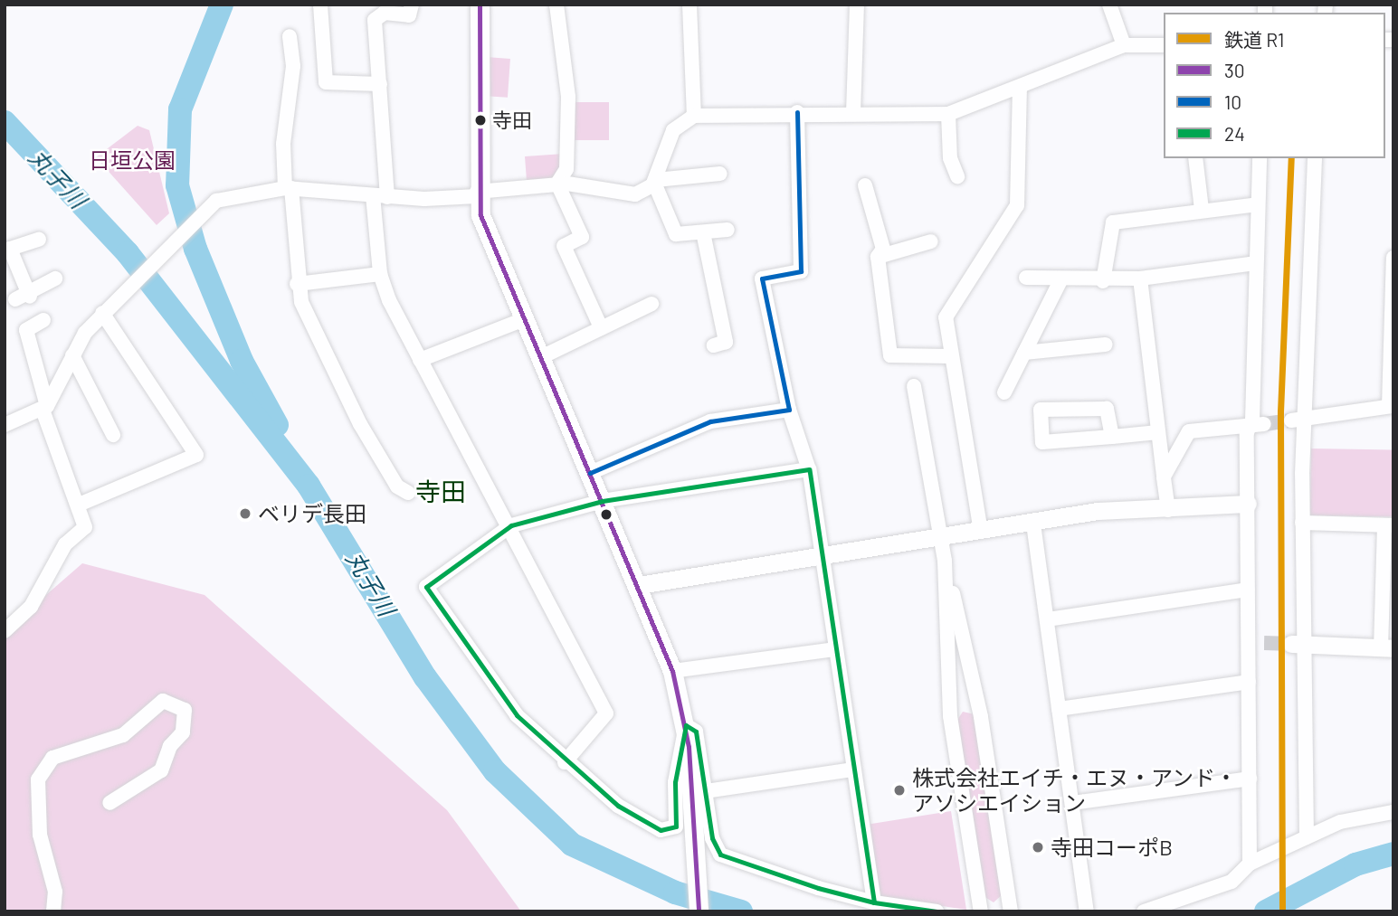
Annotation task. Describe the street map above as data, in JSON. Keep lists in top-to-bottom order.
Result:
{
  "districts": ["寺田"],
  "water": ["丸子川"],
  "parks": ["日垣公園"],
  "places": [
    "寺田",
    "ベリデ長田",
    "株式会社エイチ・エヌ・アンド・ アソシエイション",
    "寺田コーポB"
  ],
  "lines": [
    "transit line 30",
    "transit line 10",
    "rail line R1",
    "transit line 24"
  ],
  "legend": [
    "鉄道 R1",
    "30",
    "10",
    "24"
  ]
}
